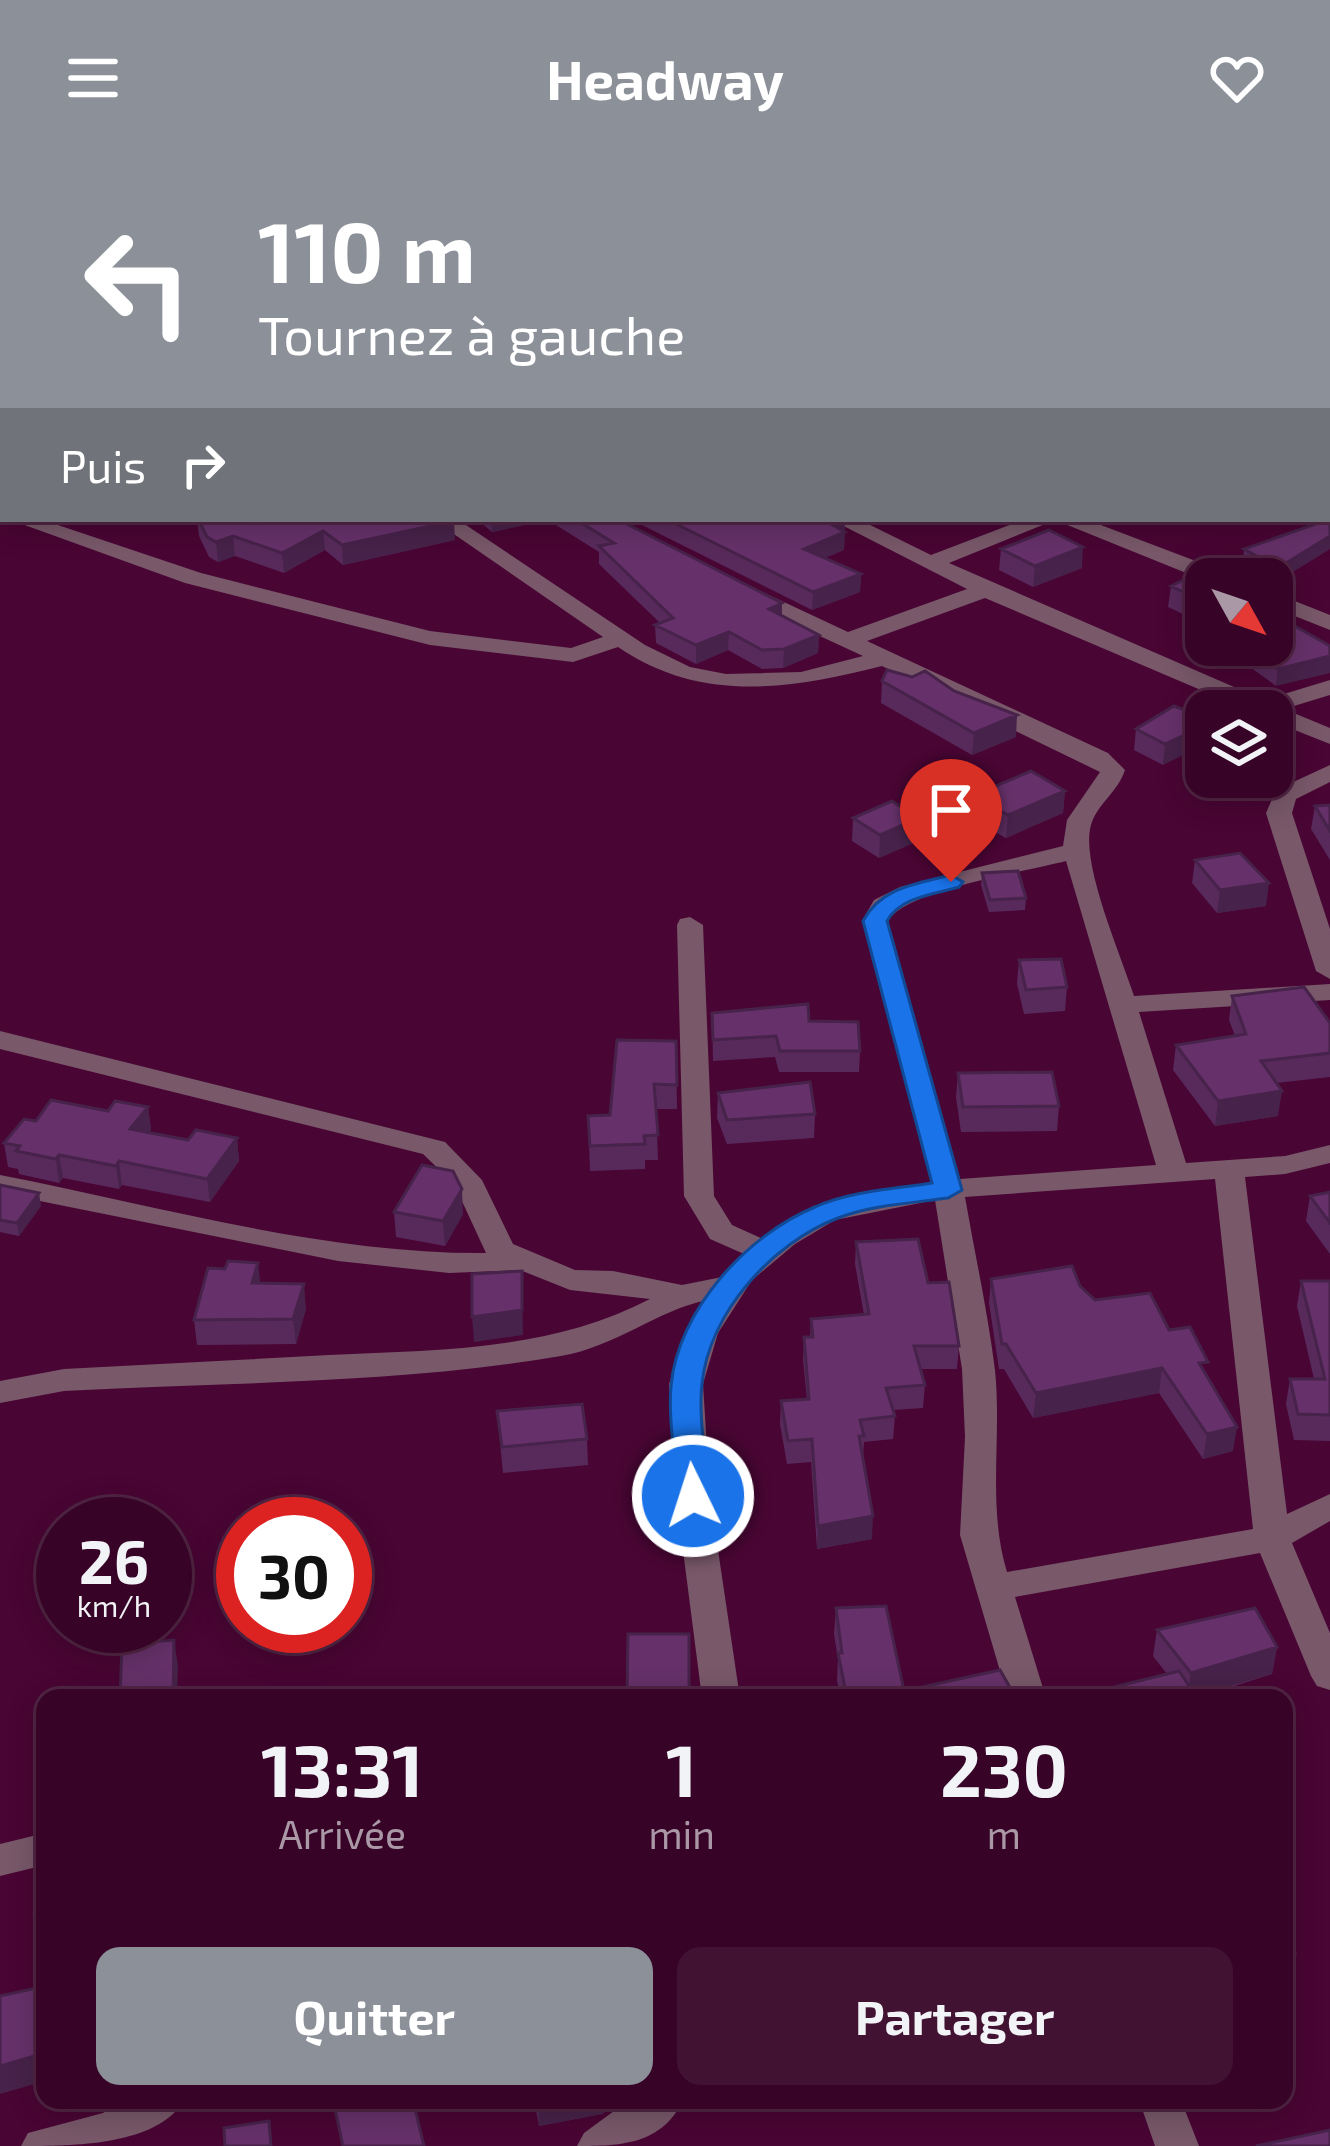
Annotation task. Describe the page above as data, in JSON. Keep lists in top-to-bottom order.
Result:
{
  "north": "bottom right",
  "page": {
    "header": "Headway",
    "turn": ["110 m", "Tournez à gauche"],
    "then": "Puis",
    "speed": "26 km/h",
    "limit": "30",
    "eta": [
      "13:31",
      "Arrivée",
      "1",
      "min",
      "230",
      "m"
    ],
    "buttons": ["Quitter", "Partager"]
  }
}
